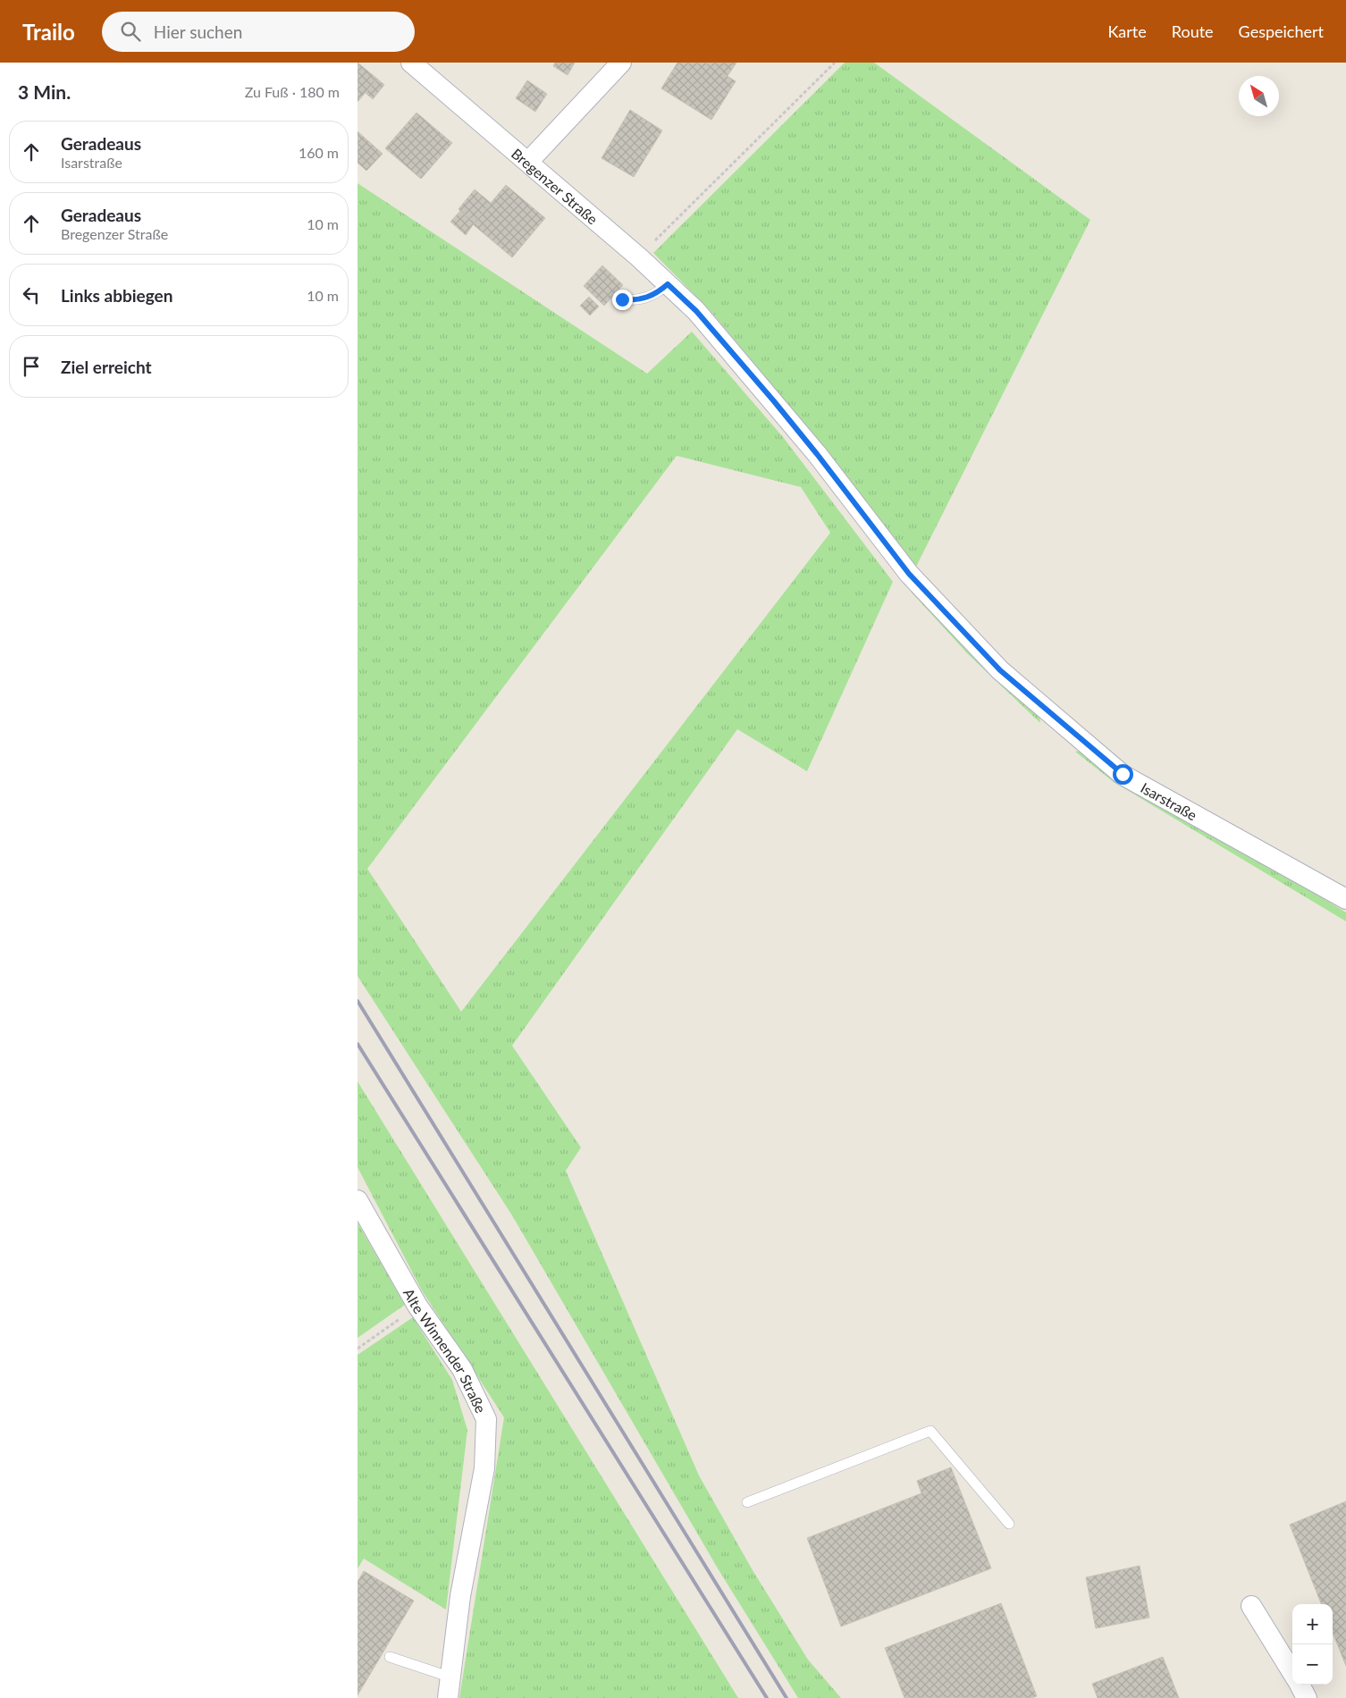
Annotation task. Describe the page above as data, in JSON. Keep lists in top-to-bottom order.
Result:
{
  "streets": {
    "street": ["Bregenzer Straße", "Isarstraße", "Alte Winnender Straße"]
  },
  "crossings": [
    ["Bregenzer Straße", "Isarstraße"]
  ],
  "north": "top left",
  "page": {
    "header": "Trailo",
    "search": "Hier suchen",
    "nav": ["Karte", "Route", "Gespeichert"],
    "heading": ["3 Min.", "Zu Fuß · 180 m"],
    "list": [
      ["Geradeaus", "Isarstraße", "160 m"],
      ["Geradeaus", "Bregenzer Straße", "10 m"],
      ["Links abbiegen", "10 m"],
      "Ziel erreicht"
    ],
    "map_buttons": ["+", "−"]
  }
}
